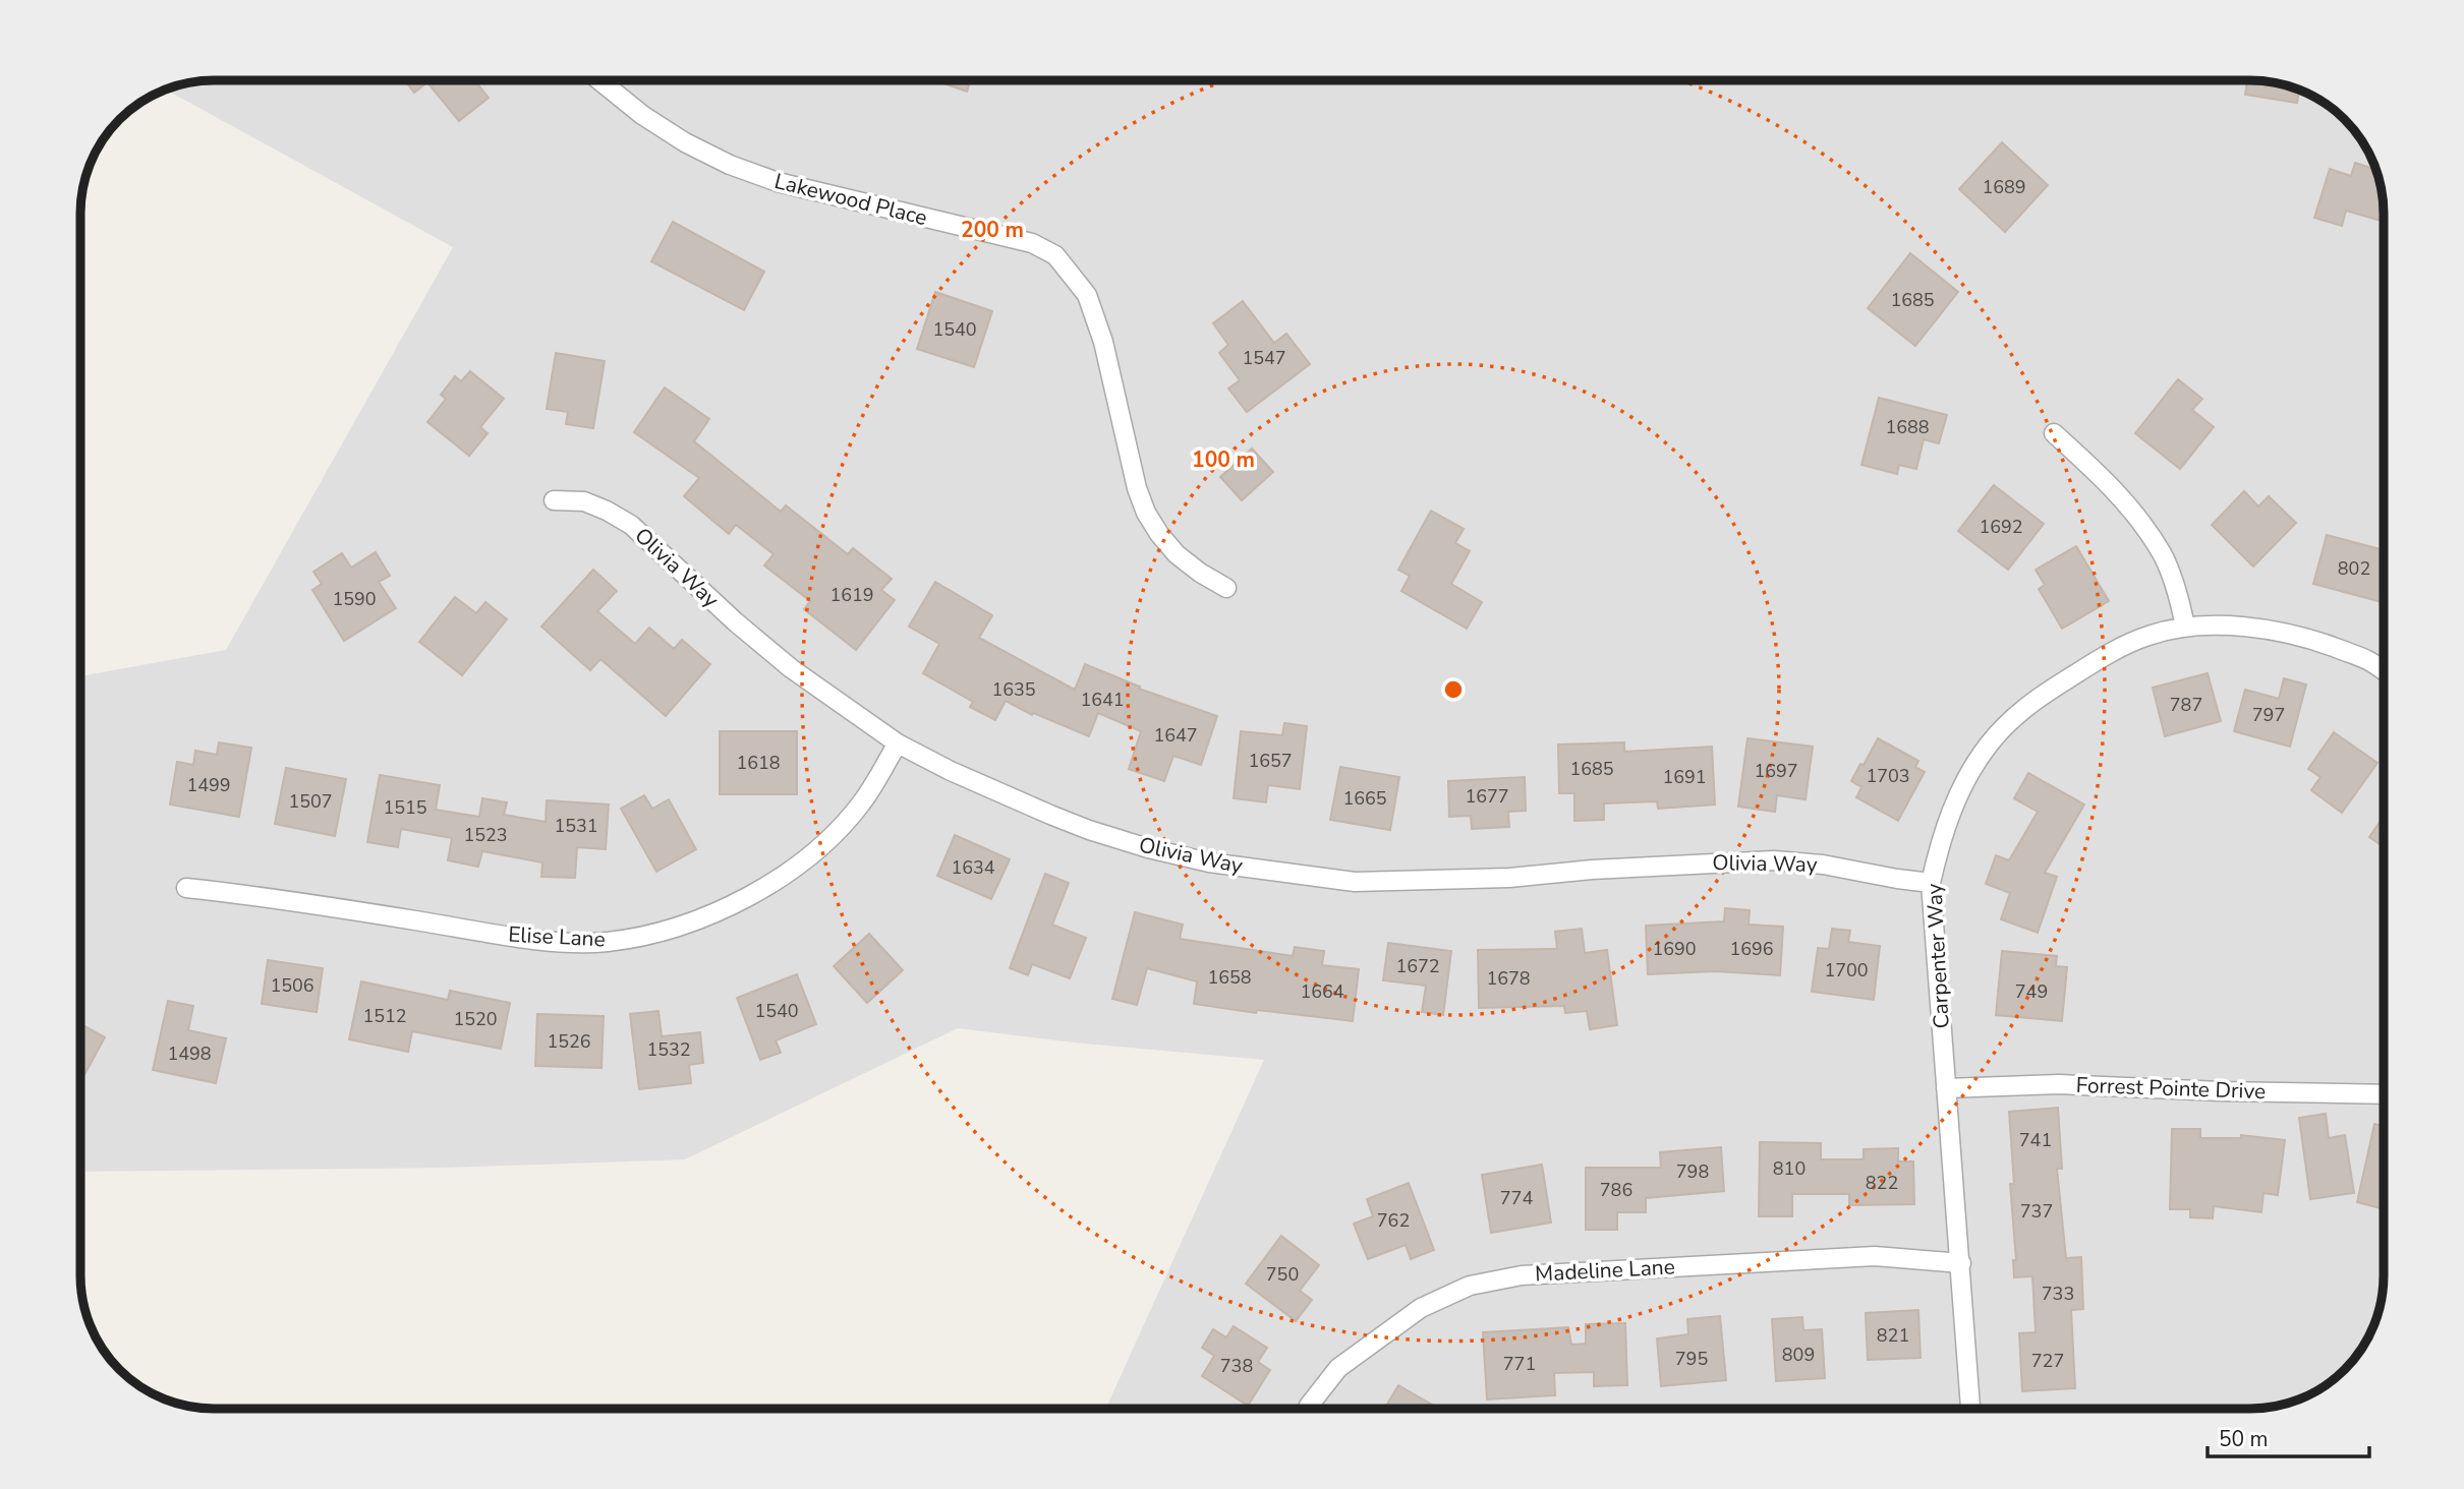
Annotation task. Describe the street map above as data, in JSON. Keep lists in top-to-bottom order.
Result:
{
  "streets": {
    "street": [
      "Lakewood Place",
      "Olivia Way",
      "Elise Lane",
      "Carpenter Way",
      "Forrest Pointe Drive",
      "Madeline Lane"
    ]
  },
  "crossings": [
    ["Olivia Way", "Elise Lane"],
    ["Olivia Way", "Carpenter Way"],
    ["Carpenter Way", "Forrest Pointe Drive"],
    ["Carpenter Way", "Madeline Lane"]
  ],
  "house_numbers": [
    "1689",
    "1685",
    "1540",
    "1547",
    "1688",
    "1692",
    "802",
    "1619",
    "1590",
    "1635",
    "1641",
    "787",
    "797",
    "1647",
    "1657",
    "1618",
    "1685",
    "1697",
    "1703",
    "1691",
    "1499",
    "1677",
    "1665",
    "1507",
    "1515",
    "1531",
    "1523",
    "1634",
    "1690",
    "1696",
    "1672",
    "1700",
    "1658",
    "1678",
    "1506",
    "1664",
    "749",
    "1540",
    "1512",
    "1520",
    "1526",
    "1532",
    "1498",
    "741",
    "810",
    "798",
    "822",
    "786",
    "774",
    "737",
    "762",
    "750",
    "733",
    "821",
    "809",
    "795",
    "727",
    "771",
    "738"
  ],
  "scale_bar": "50 m",
  "rings": ["200 m", "100 m"]
}
